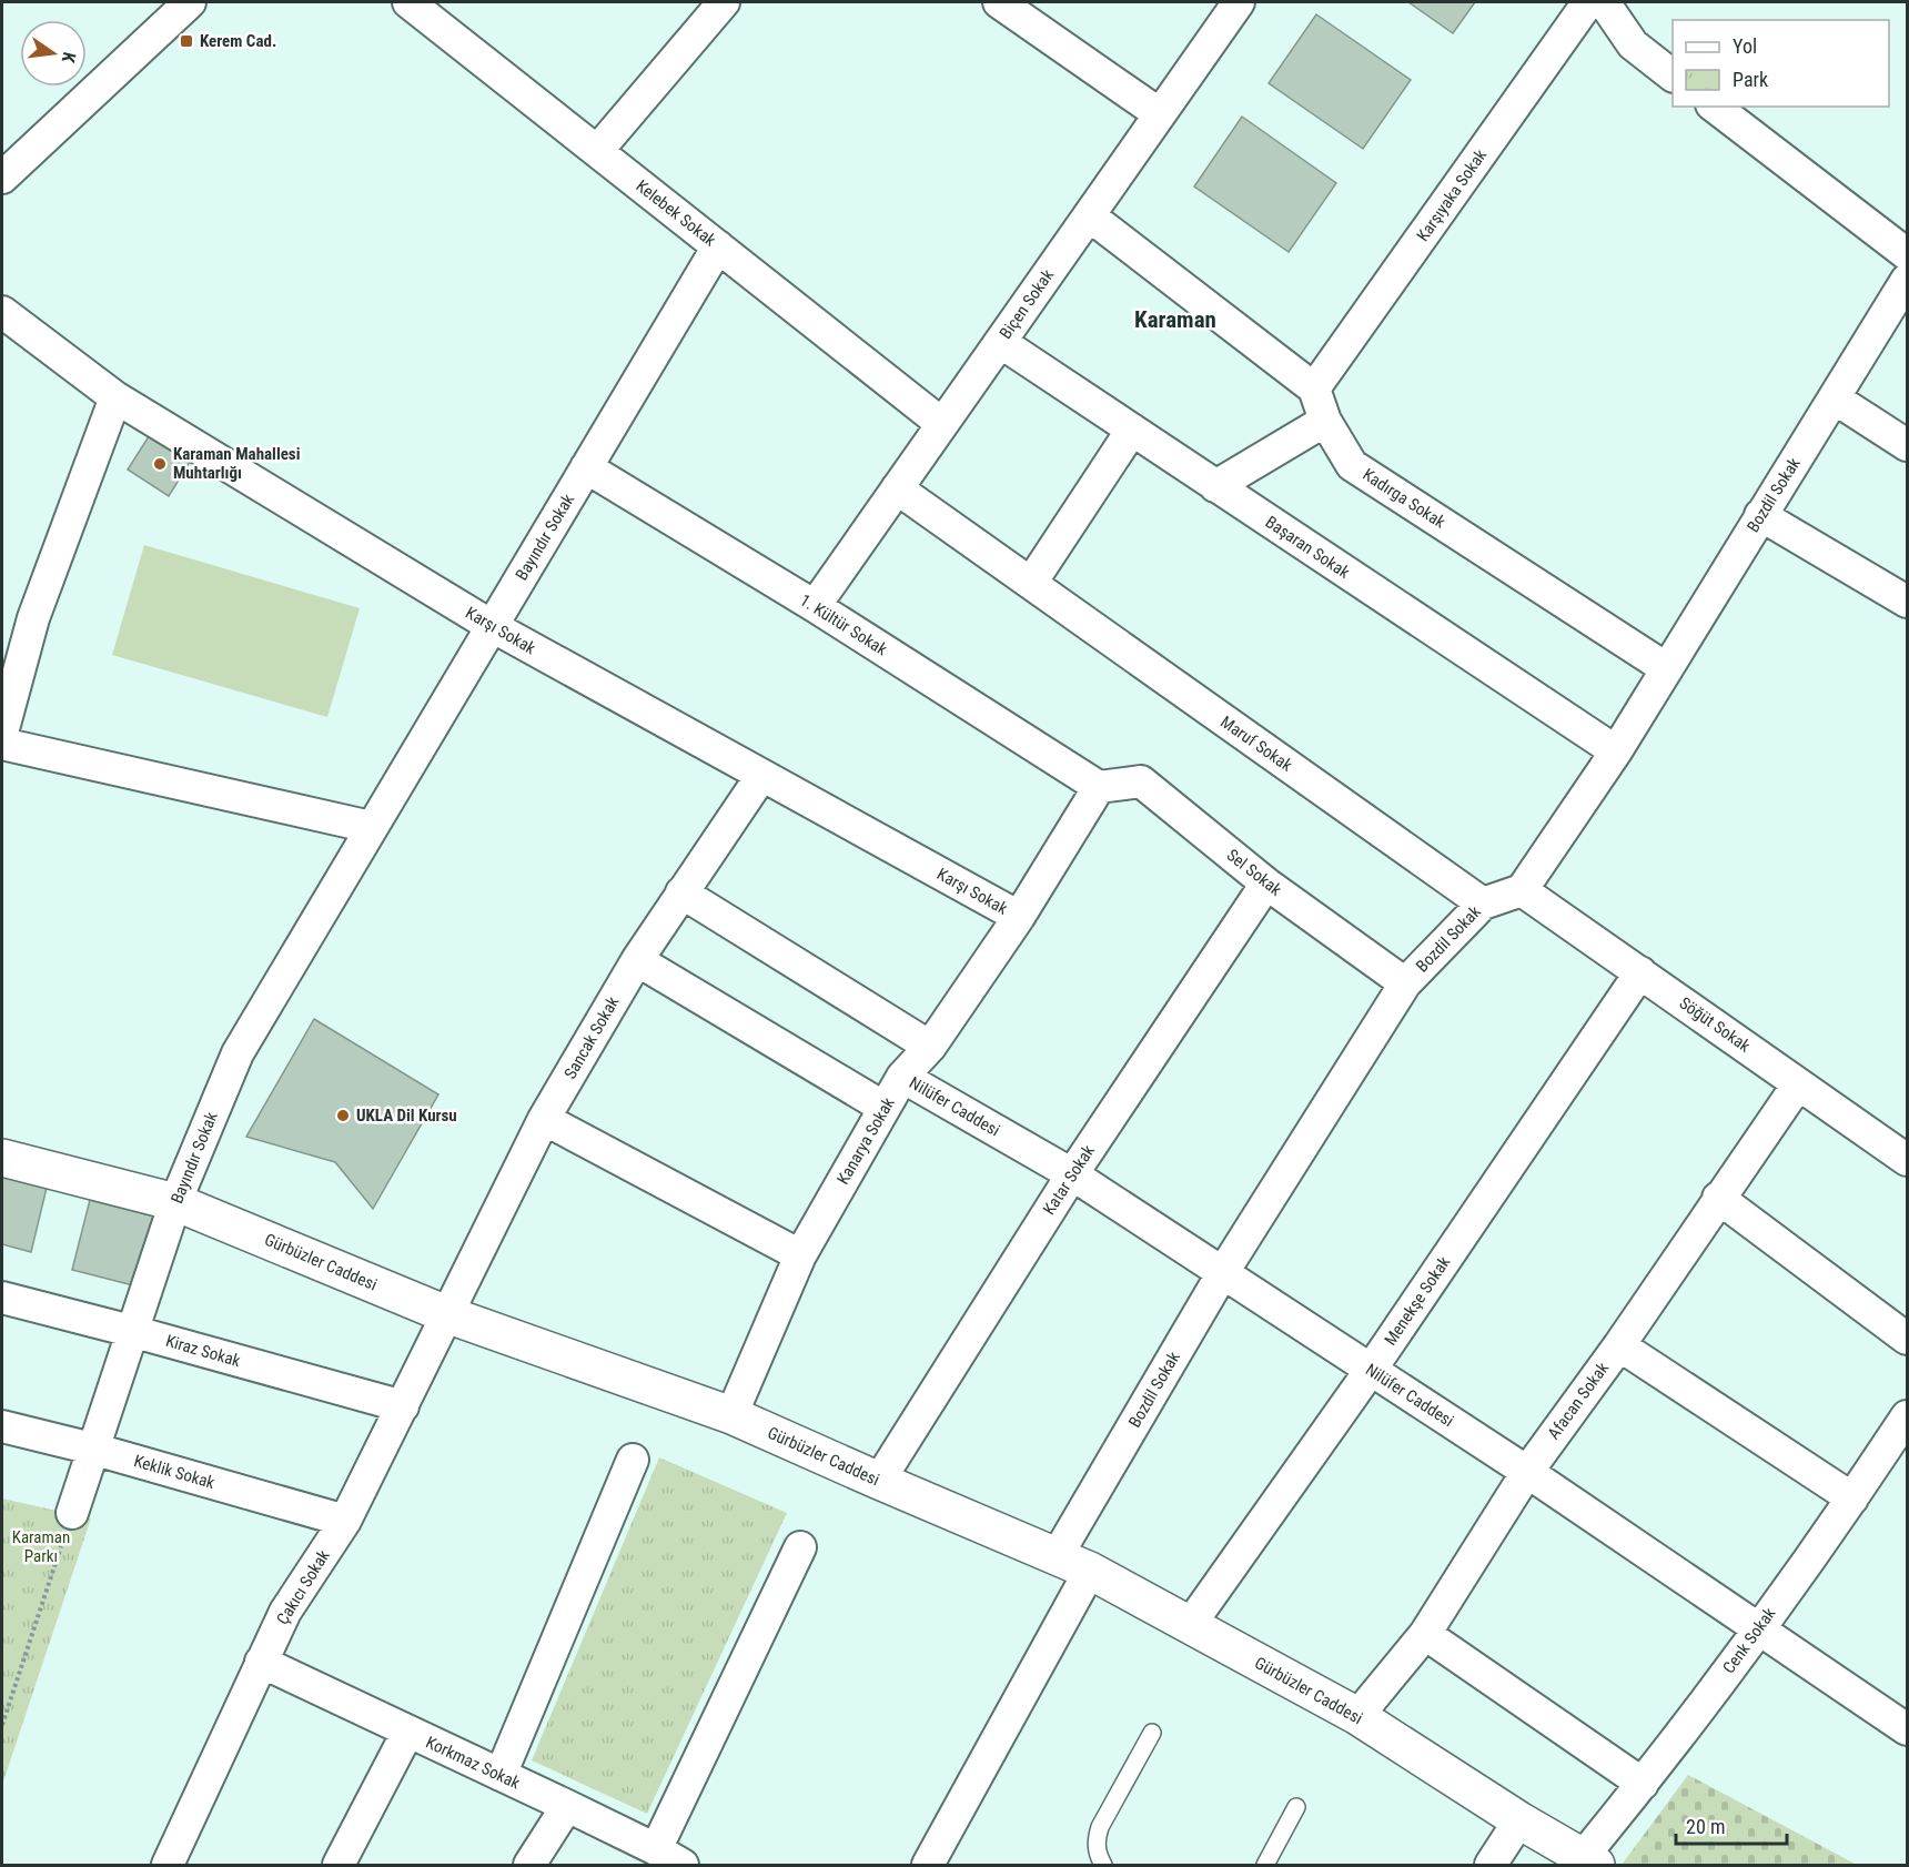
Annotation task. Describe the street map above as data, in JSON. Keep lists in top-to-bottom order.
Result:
{
  "streets": {
    "street": [
      "Karşıyaka Sokak",
      "Kelebek Sokak",
      "Biçen Sokak",
      "Bozdil Sokak",
      "Kadırga Sokak",
      "Bayındır Sokak",
      "Başaran Sokak",
      "1. Kültür Sokak",
      "Karşı Sokak",
      "Maruf Sokak",
      "Sel Sokak",
      "Söğüt Sokak",
      "Sancak Sokak",
      "Nilüfer Caddesi",
      "Kanarya Sokak",
      "Katar Sokak",
      "Gürbüzler Caddesi",
      "Menekşe Sokak",
      "Kiraz Sokak",
      "Afacan Sokak",
      "Keklik Sokak",
      "Çakıcı Sokak",
      "Cenk Sokak",
      "Korkmaz Sokak"
    ]
  },
  "crossings": [
    ["Karşıyaka Sokak", "Kadırga Sokak"],
    ["Kelebek Sokak", "Biçen Sokak"],
    ["Kelebek Sokak", "Bayındır Sokak"],
    ["Biçen Sokak", "Başaran Sokak"],
    ["Biçen Sokak", "1. Kültür Sokak"],
    ["Biçen Sokak", "Maruf Sokak"],
    ["Bozdil Sokak", "Kadırga Sokak"],
    ["Bozdil Sokak", "Başaran Sokak"],
    ["Bozdil Sokak", "Maruf Sokak"],
    ["Bozdil Sokak", "Sel Sokak"],
    ["Bozdil Sokak", "Söğüt Sokak"],
    ["Bozdil Sokak", "Nilüfer Caddesi"],
    ["Bozdil Sokak", "Gürbüzler Caddesi"],
    ["Bayındır Sokak", "1. Kültür Sokak"],
    ["Bayındır Sokak", "Karşı Sokak"],
    ["Bayındır Sokak", "Gürbüzler Caddesi"],
    ["Bayındır Sokak", "Kiraz Sokak"],
    ["Bayındır Sokak", "Keklik Sokak"],
    ["1. Kültür Sokak", "Sel Sokak"],
    ["1. Kültür Sokak", "Kanarya Sokak"],
    ["Karşı Sokak", "Sancak Sokak"],
    ["Karşı Sokak", "Kanarya Sokak"],
    ["Sel Sokak", "Kanarya Sokak"],
    ["Sel Sokak", "Katar Sokak"],
    ["Söğüt Sokak", "Menekşe Sokak"],
    ["Söğüt Sokak", "Afacan Sokak"],
    ["Sancak Sokak", "Gürbüzler Caddesi"],
    ["Sancak Sokak", "Çakıcı Sokak"],
    ["Nilüfer Caddesi", "Kanarya Sokak"],
    ["Nilüfer Caddesi", "Katar Sokak"],
    ["Nilüfer Caddesi", "Menekşe Sokak"],
    ["Nilüfer Caddesi", "Afacan Sokak"],
    ["Nilüfer Caddesi", "Cenk Sokak"],
    ["Kanarya Sokak", "Gürbüzler Caddesi"],
    ["Katar Sokak", "Gürbüzler Caddesi"],
    ["Gürbüzler Caddesi", "Menekşe Sokak"],
    ["Gürbüzler Caddesi", "Afacan Sokak"],
    ["Gürbüzler Caddesi", "Çakıcı Sokak"],
    ["Gürbüzler Caddesi", "Cenk Sokak"],
    ["Kiraz Sokak", "Çakıcı Sokak"],
    ["Keklik Sokak", "Çakıcı Sokak"],
    ["Çakıcı Sokak", "Korkmaz Sokak"]
  ],
  "districts": ["Karaman"],
  "parks": ["Karaman Parkı"],
  "places": {
    "transit": ["Kerem Cad."],
    "other": ["Karaman Mahallesi Muhtarlığı", "UKLA Dil Kursu"]
  },
  "legend": ["Yol", "Park"],
  "scale_bar": "20 m",
  "north": "right"
}
